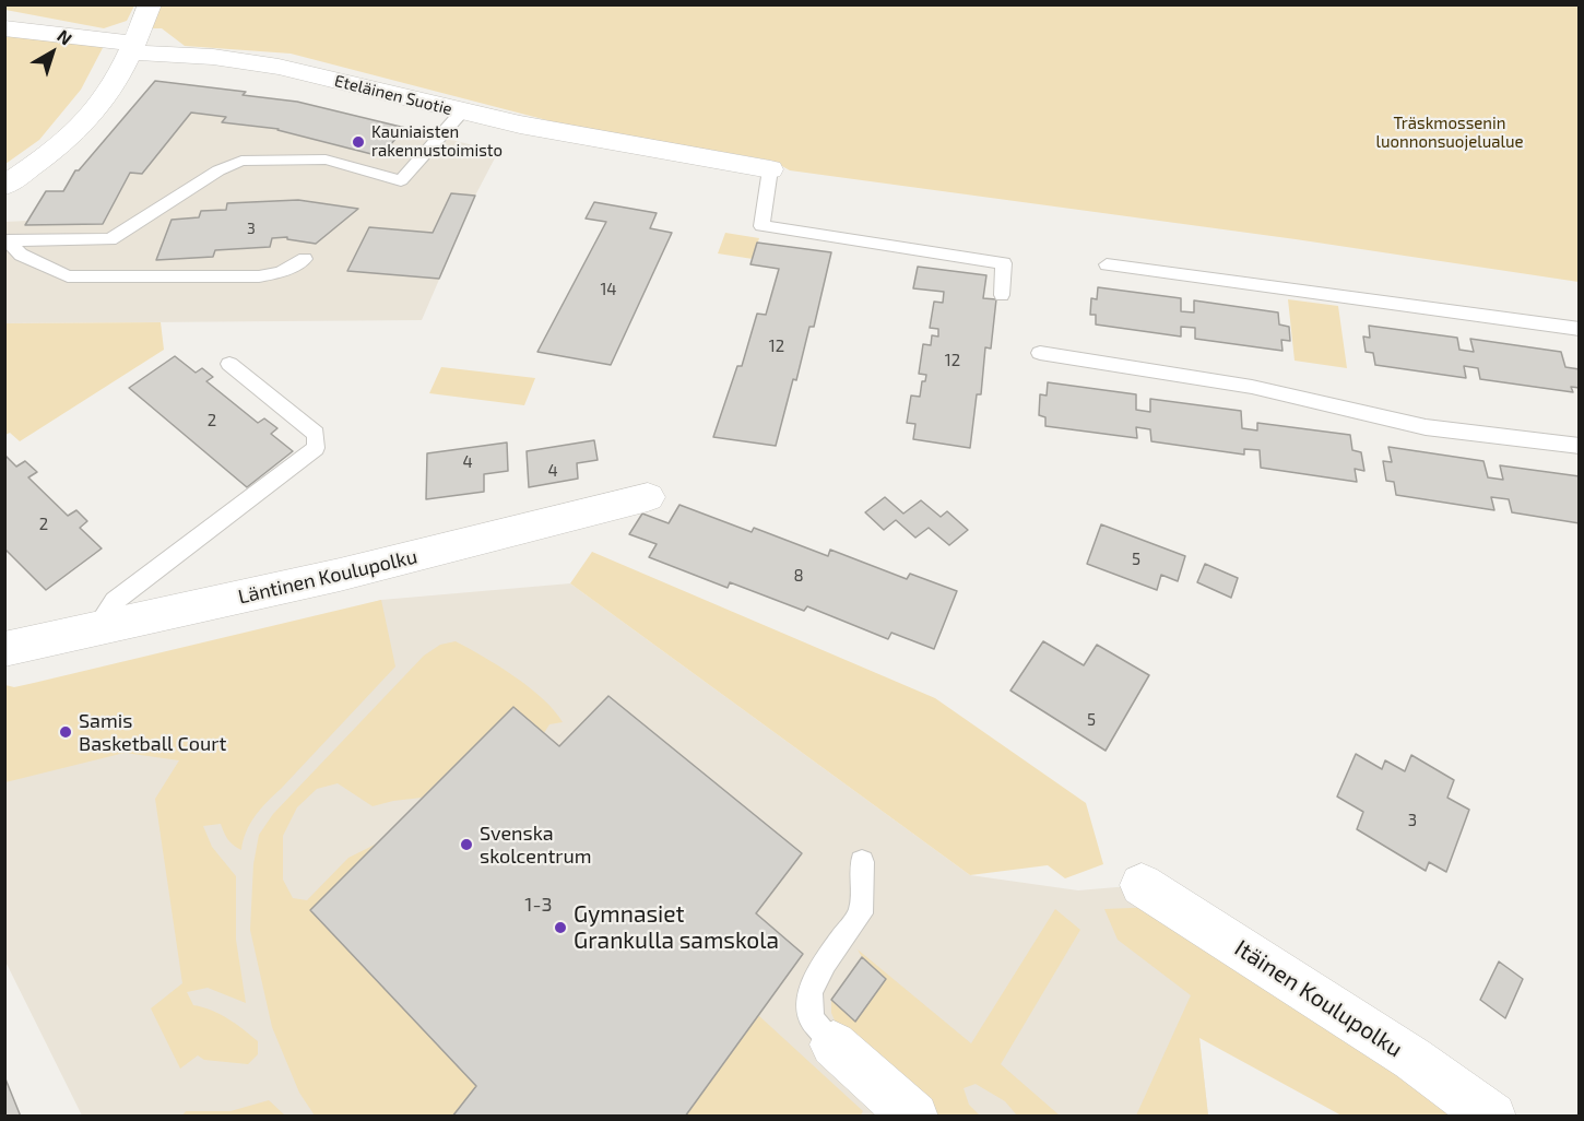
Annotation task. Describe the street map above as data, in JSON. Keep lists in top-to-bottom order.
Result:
{
  "streets": {
    "street": ["Eteläinen Suotie", "Läntinen Koulupolku", "Itäinen Koulupolku"]
  },
  "parks": ["Träskmossenin luonnonsuojelualue"],
  "places": [
    "Kauniaisten rakennustoimisto",
    "Samis Basketball Court",
    "Svenska skolcentrum",
    "Gymnasiet Grankulla samskola"
  ],
  "house_numbers": [
    "3",
    "14",
    "12",
    "12",
    "2",
    "4",
    "4",
    "2",
    "5",
    "8",
    "5",
    "3",
    "1-3"
  ],
  "north": "top right"
}
